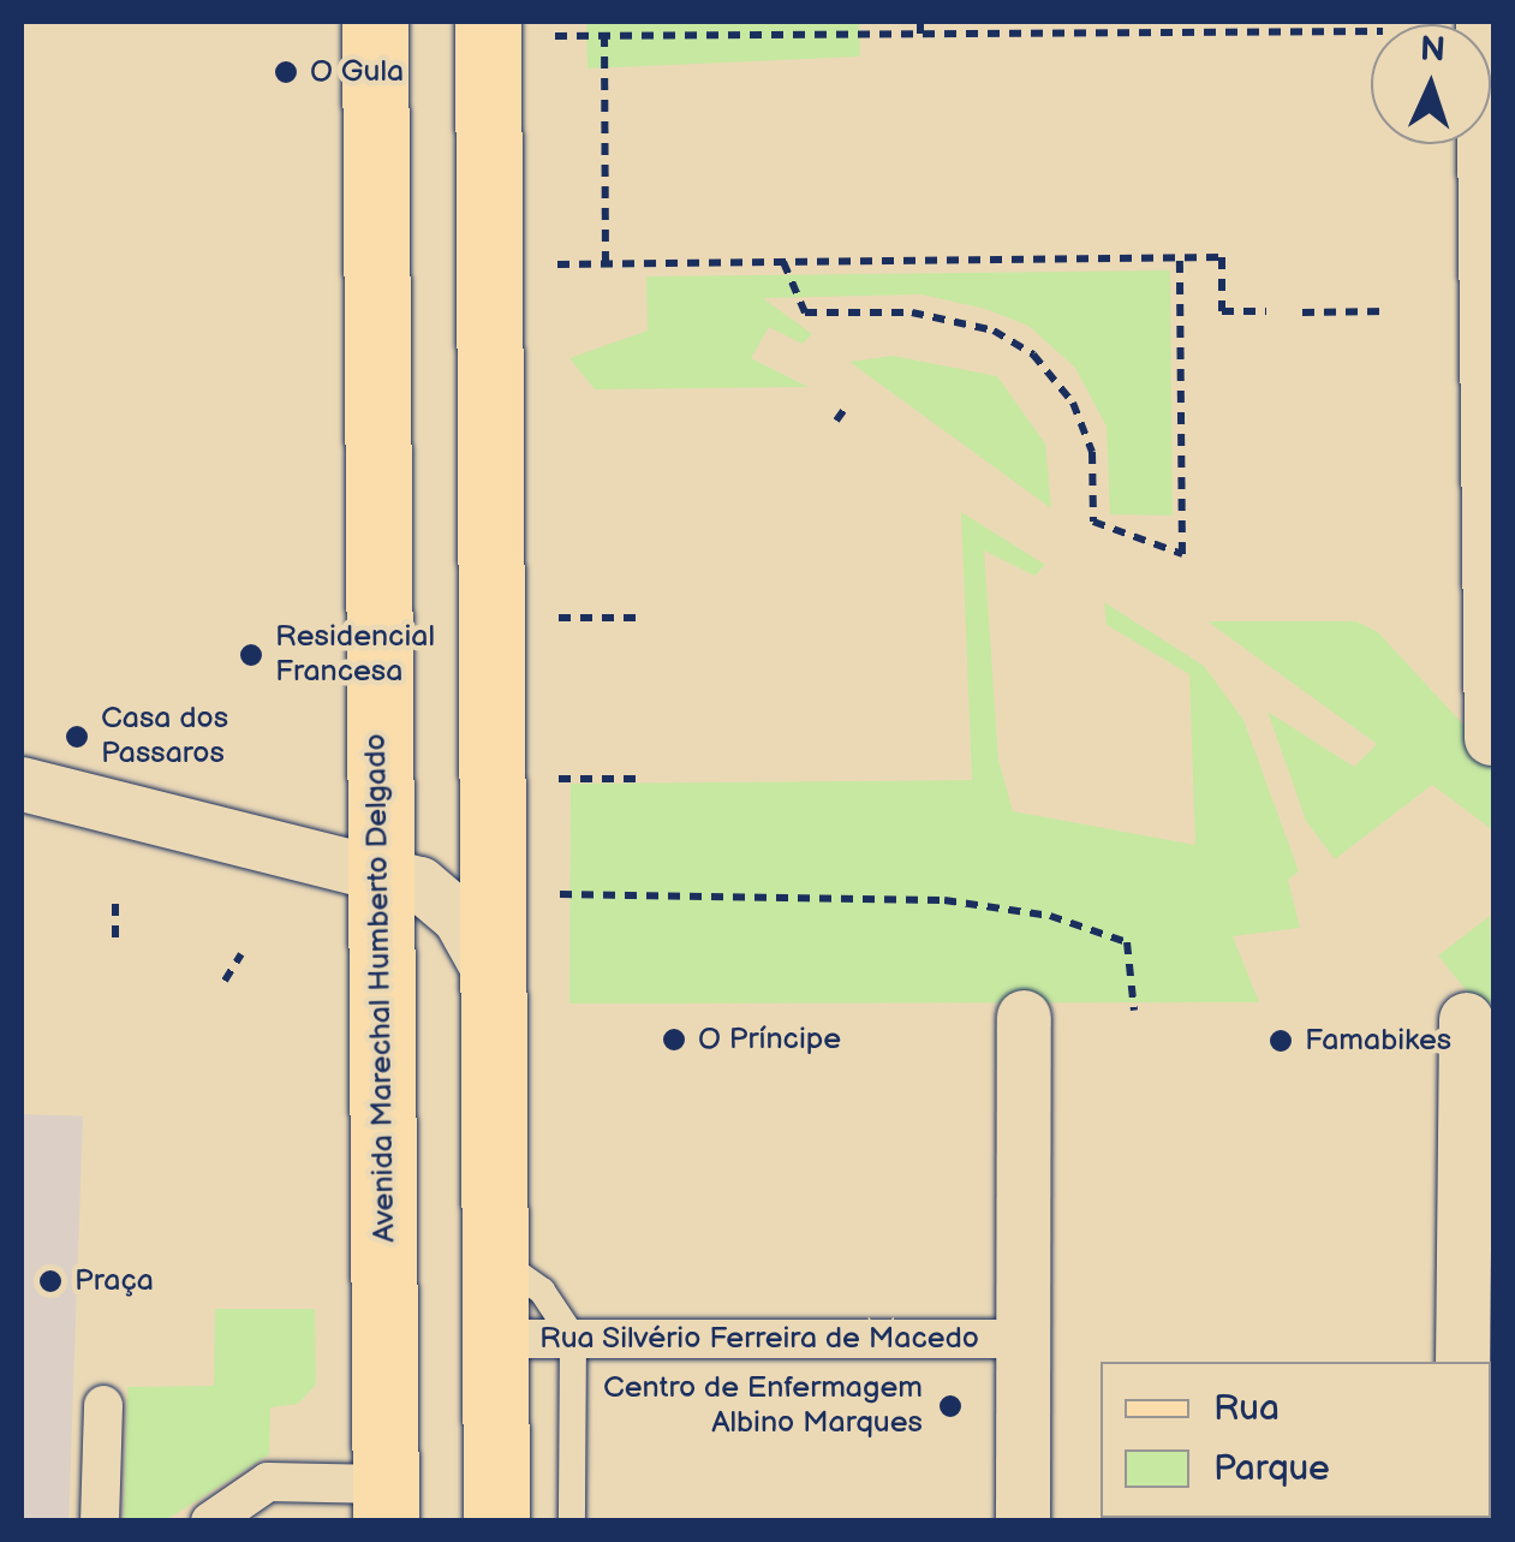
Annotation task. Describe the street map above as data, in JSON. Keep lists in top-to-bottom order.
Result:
{
  "streets": {
    "main road": ["Avenida Marechal Humberto Delgado"],
    "street": ["Rua Silvério Ferreira de Macedo"]
  },
  "places": [
    "O Gula",
    "Residencial Francesa",
    "Casa dos Passaros",
    "O Príncipe",
    "Famabikes",
    "Praça",
    "Centro de Enfermagem Albino Marques"
  ],
  "legend": ["Rua", "Parque"],
  "north": "top"
}
